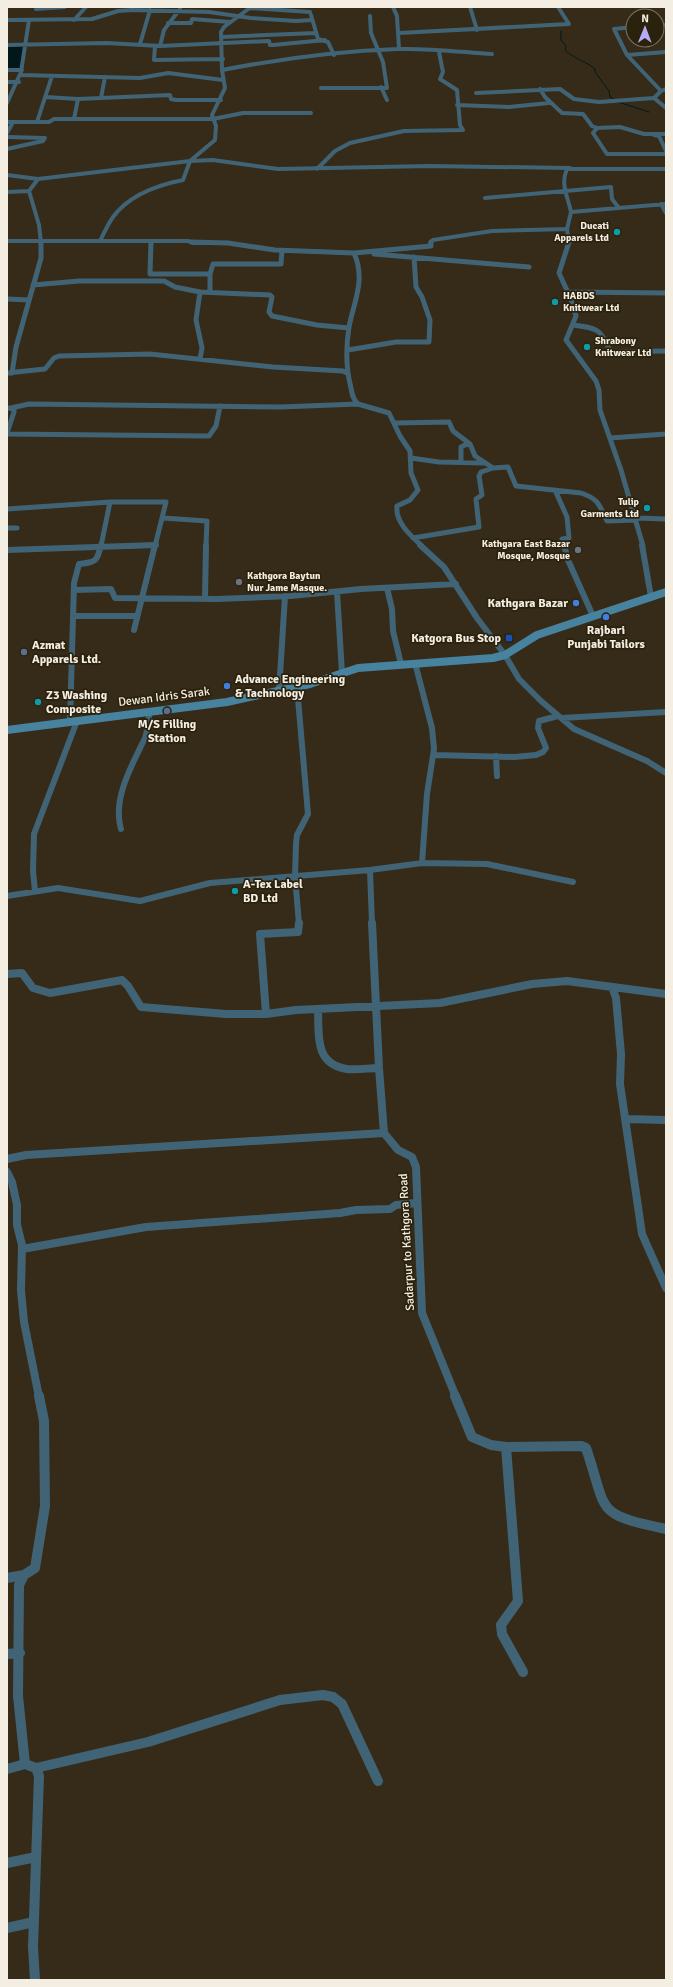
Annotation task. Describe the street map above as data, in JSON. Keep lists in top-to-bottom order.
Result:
{
  "streets": {
    "main road": ["Dewan Idris Sarak"],
    "street": ["Sadarpur to Kathgora Road"]
  },
  "places": {
    "other": [
      "Ducati Apparels Ltd",
      "HABDS Knitwear Ltd",
      "Shrabony Knitwear Ltd",
      "Tulip Garments Ltd",
      "Kathgara East Bazar Mosque, Mosque",
      "Kathgora Baytun Nur Jame Masque.",
      "Kathgara Bazar",
      "Rajbari Punjabi Tailors",
      "Azmat Apparels Ltd.",
      "Advance Engineering & Tachnology",
      "Z3 Washing Composite",
      "M/S Filling Station",
      "A-Tex Label BD Ltd"
    ],
    "transit": ["Katgora Bus Stop"]
  },
  "north": "top"
}
